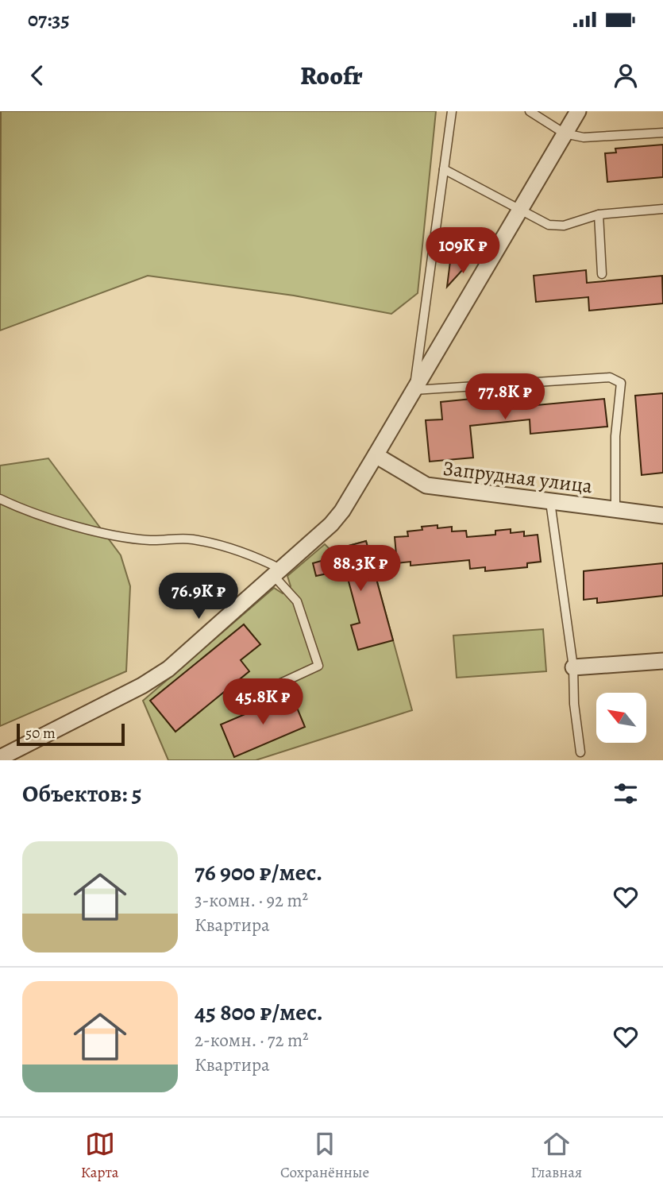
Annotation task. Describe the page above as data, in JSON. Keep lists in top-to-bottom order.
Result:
{
  "streets": {
    "street": ["Запрудная улица"]
  },
  "scale_bar": "50 m",
  "north": "top left",
  "page": {
    "status": "07:35",
    "header": "Roofr",
    "price": [
      "109K ₽",
      "77.8K ₽",
      "88.3K ₽",
      "76.9K ₽",
      "45.8K ₽"
    ],
    "scale": "50 m",
    "heading": "Объектов: 5",
    "list": [
      {
        "name": "76 900 ₽/мес.",
        "note": "3-комн. · 92 m² · Квартира"
      },
      {
        "name": "45 800 ₽/мес.",
        "note": "2-комн. · 72 m² · Квартира"
      }
    ],
    "tabs": ["Карта", "Сохранённые", "Главная"]
  }
}
